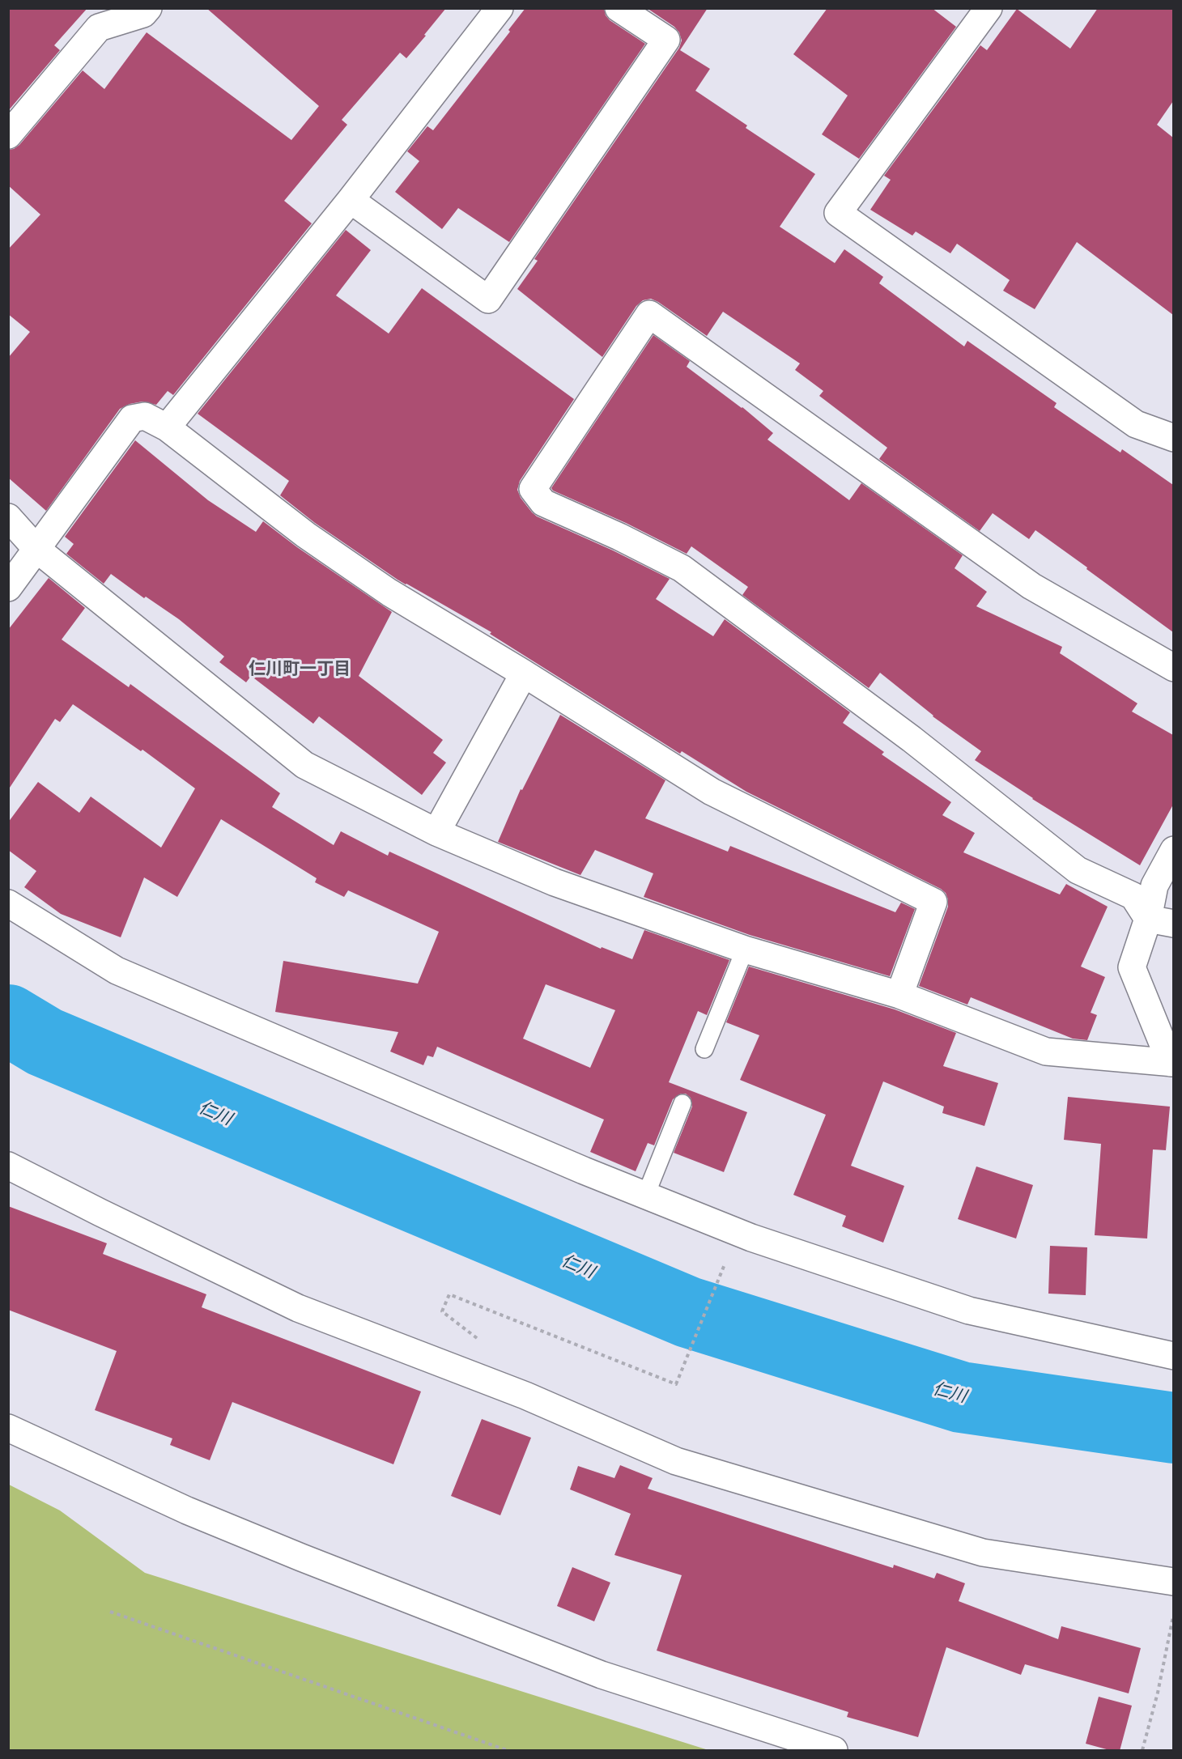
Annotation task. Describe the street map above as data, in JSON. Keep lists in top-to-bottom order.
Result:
{
  "districts": ["仁川町一丁目"],
  "water": ["仁川"]
}
